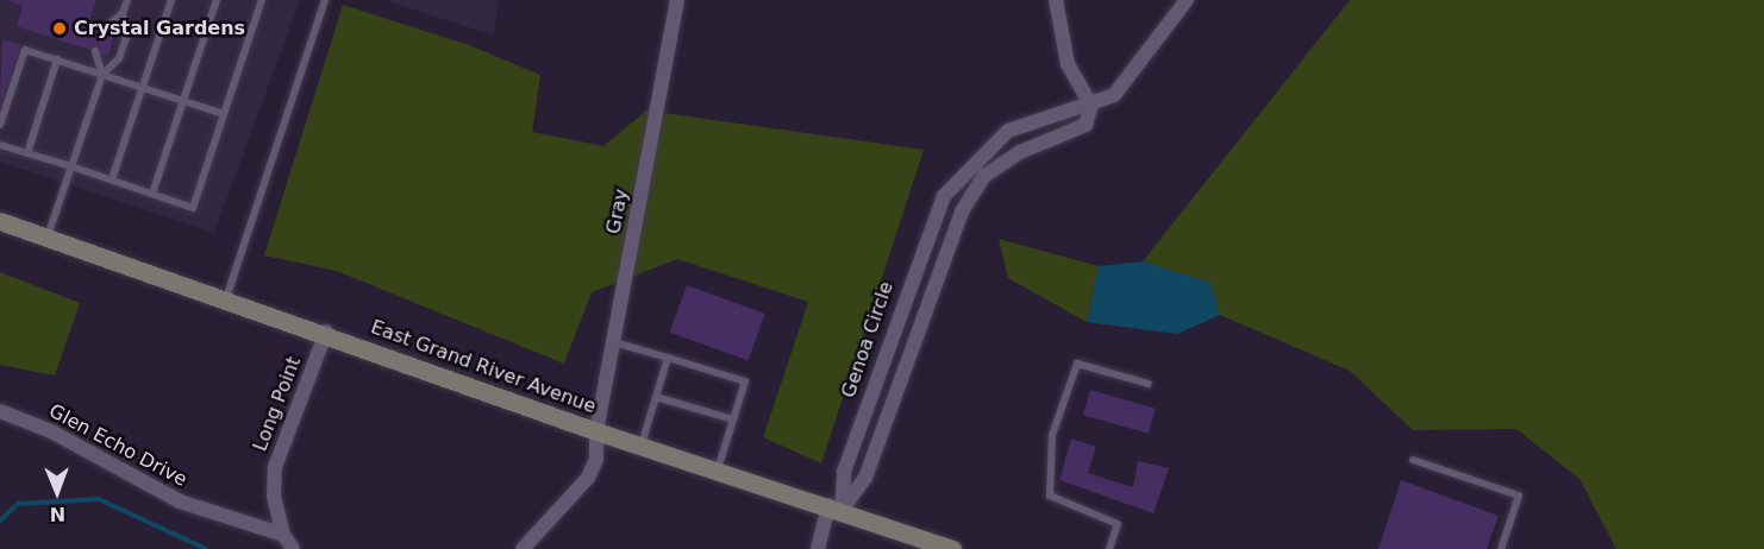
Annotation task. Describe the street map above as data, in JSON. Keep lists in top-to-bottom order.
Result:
{
  "streets": {
    "main road": ["East Grand River Avenue"],
    "street": [
      "Gray",
      "Genoa Circle",
      "Long Point",
      "Glen Echo Drive"
    ]
  },
  "crossings": [
    ["Gray", "East Grand River Avenue"],
    ["Genoa Circle", "East Grand River Avenue"],
    ["East Grand River Avenue", "Long Point"],
    ["Long Point", "Glen Echo Drive"]
  ],
  "places": ["Crystal Gardens"],
  "north": "bottom"
}
